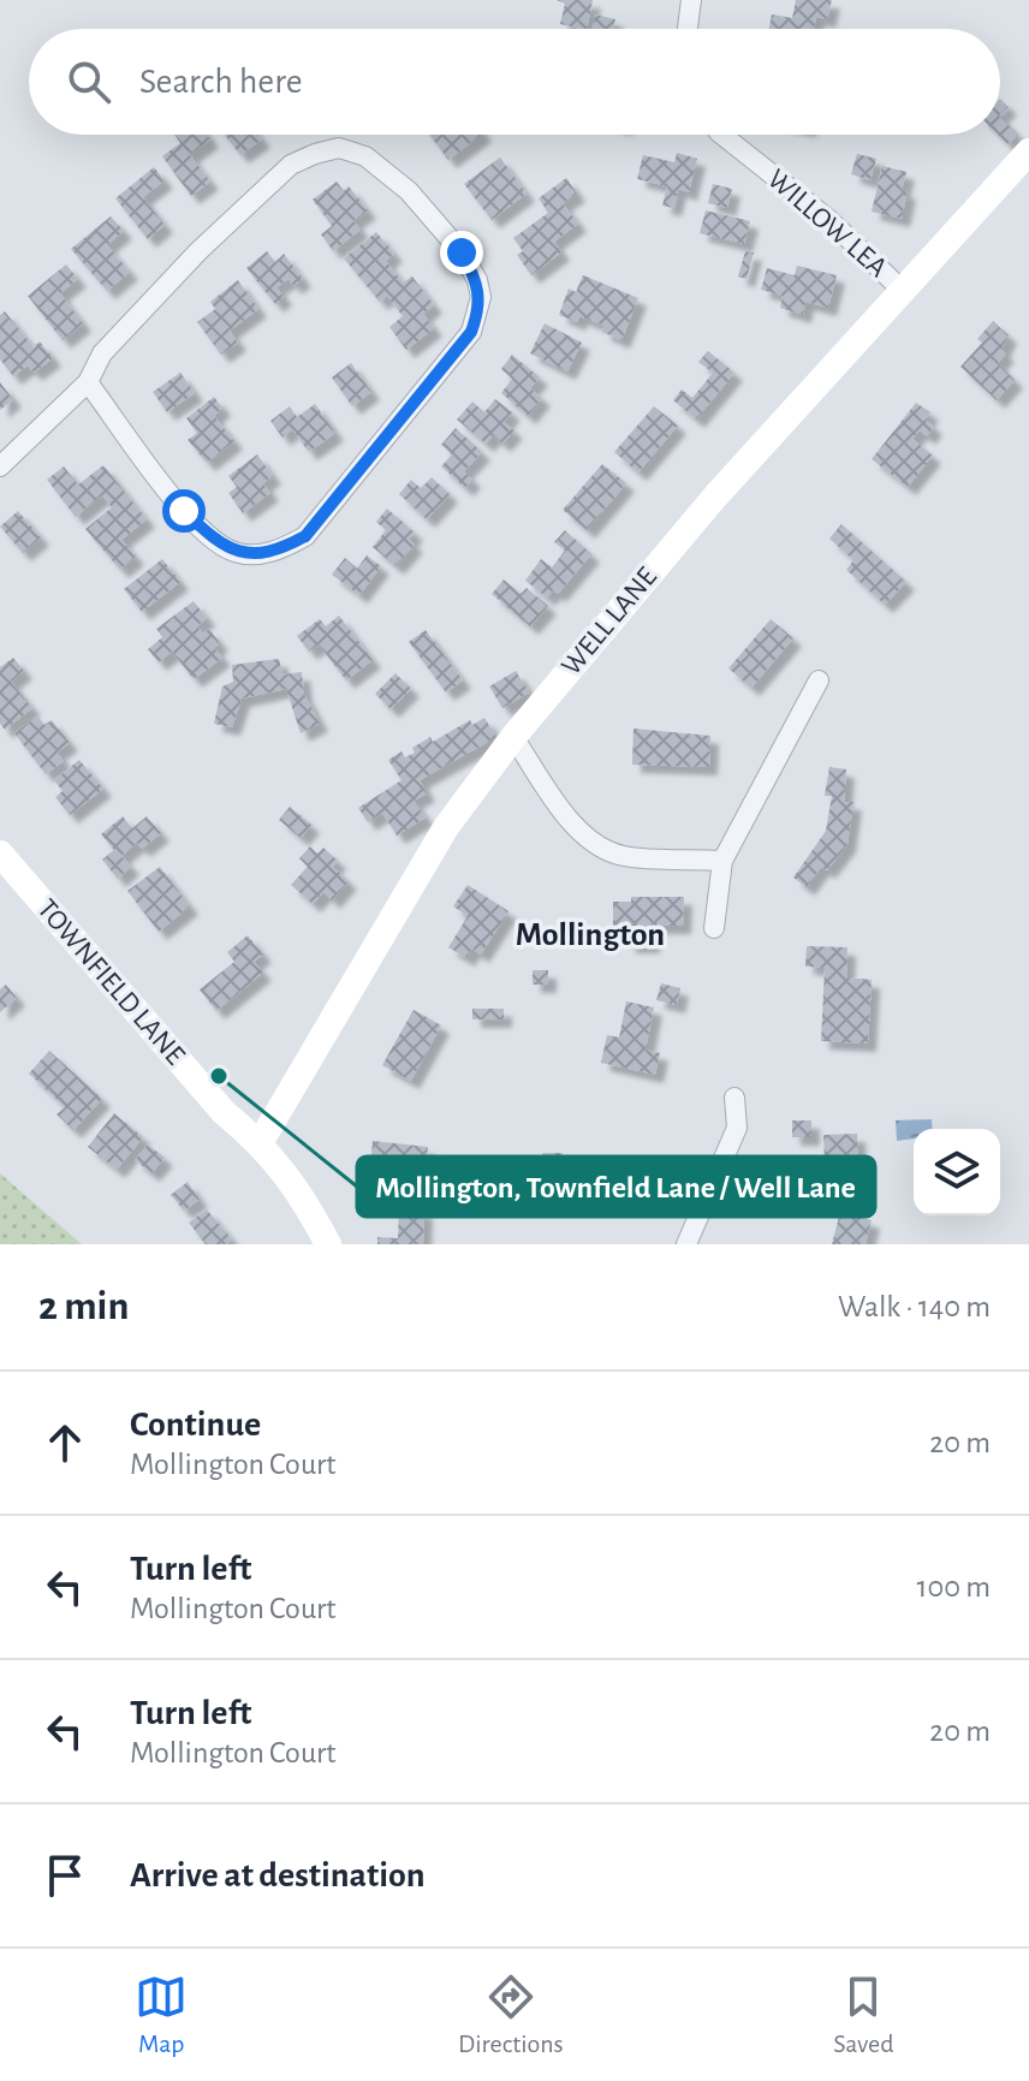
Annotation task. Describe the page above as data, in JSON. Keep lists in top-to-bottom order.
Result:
{
  "streets": {
    "street": ["WILLOW LEA", "WELL LANE", "TOWNFIELD LANE"]
  },
  "crossings": [
    ["WILLOW LEA", "WELL LANE"],
    ["WELL LANE", "TOWNFIELD LANE"]
  ],
  "districts": ["Mollington"],
  "places": ["Mollington, Townfield Lane / Well Lane"],
  "page": {
    "search": "Search here",
    "heading": ["2 min", "Walk · 140 m"],
    "list": [
      ["Continue", "Mollington Court", "20 m"],
      ["Turn left", "Mollington Court", "100 m"],
      ["Turn left", "Mollington Court", "20 m"],
      "Arrive at destination"
    ],
    "nav": ["Map", "Directions", "Saved"]
  }
}
